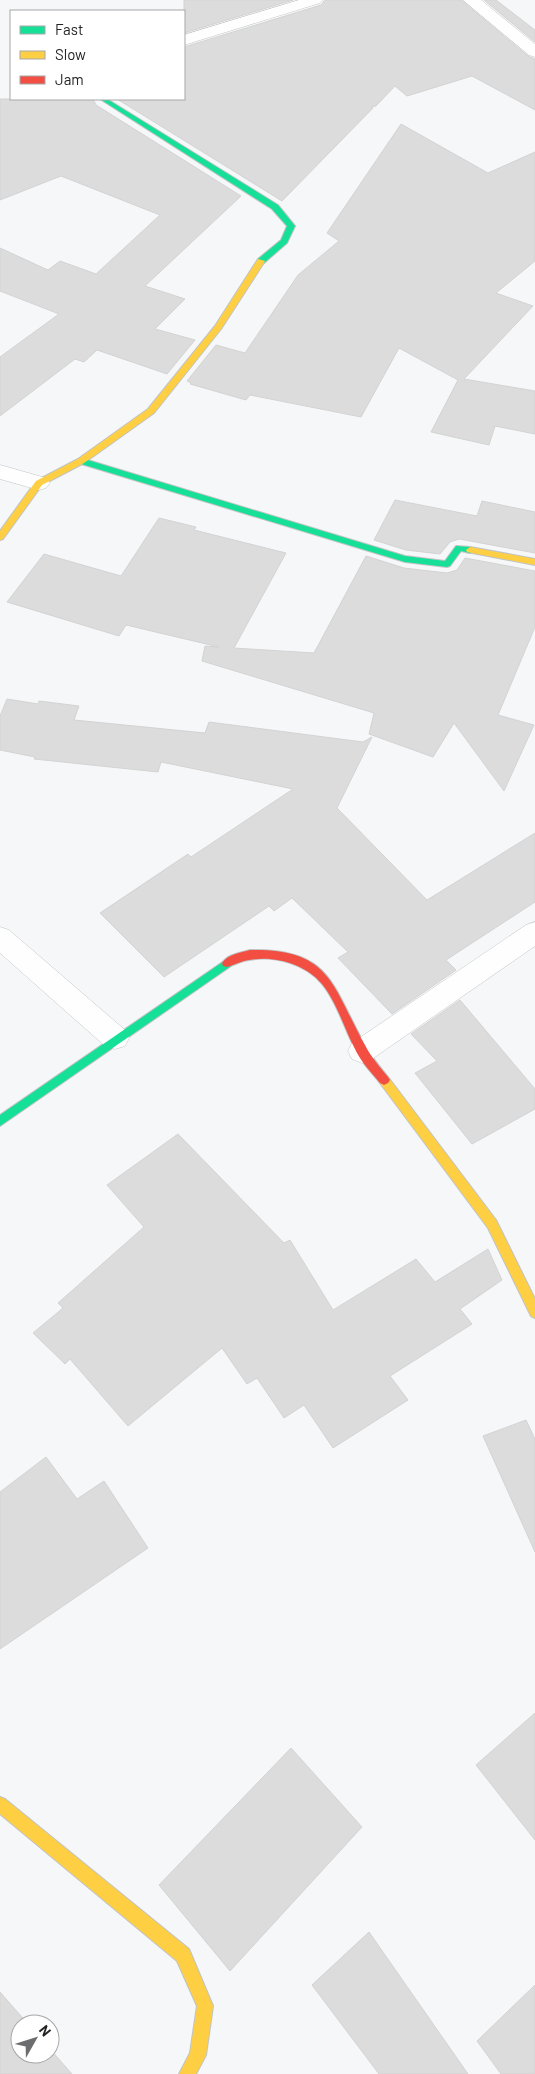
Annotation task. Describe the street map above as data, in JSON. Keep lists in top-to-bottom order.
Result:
{
  "legend": ["Fast", "Slow", "Jam"],
  "north": "top right"
}
